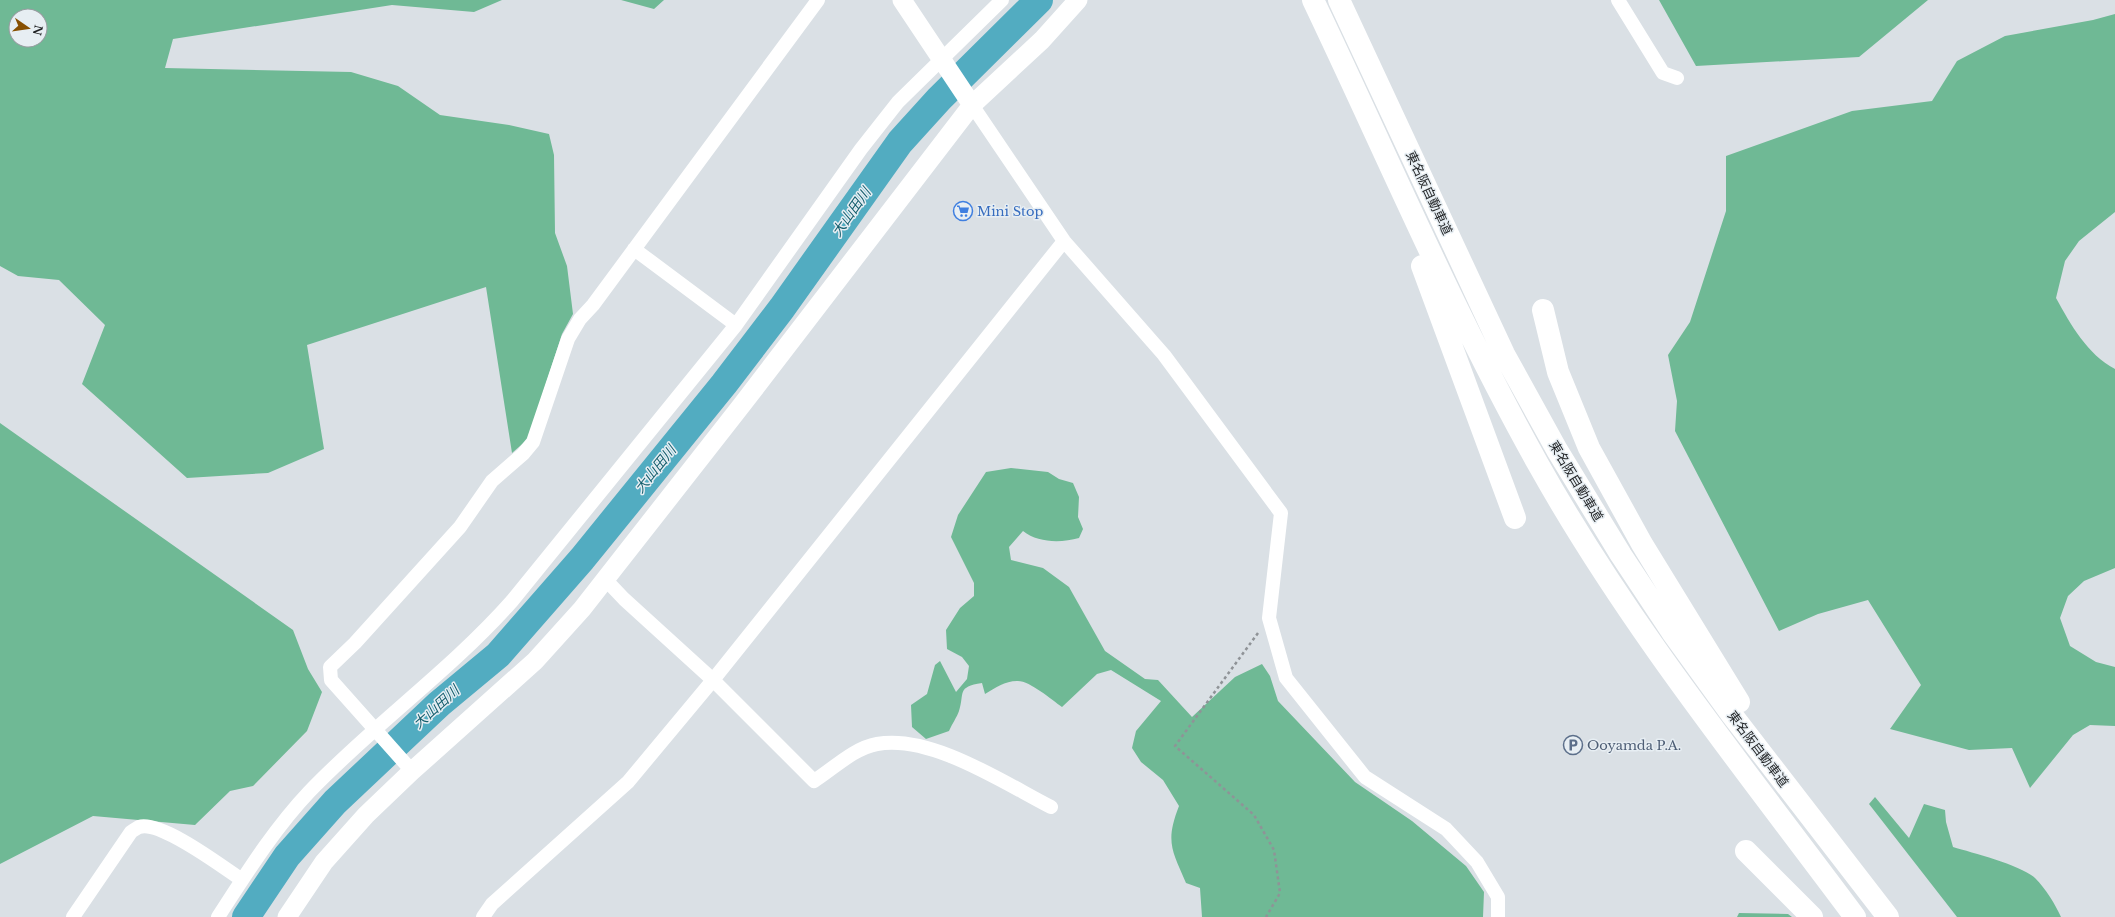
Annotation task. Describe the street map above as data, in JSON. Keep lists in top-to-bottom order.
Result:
{
  "streets": {
    "highway": ["東名阪自動車道"]
  },
  "water": ["大山田川"],
  "places": {
    "supermarket": ["Mini Stop"],
    "parking": ["Ooyamda P.A."]
  },
  "north": "right"
}
